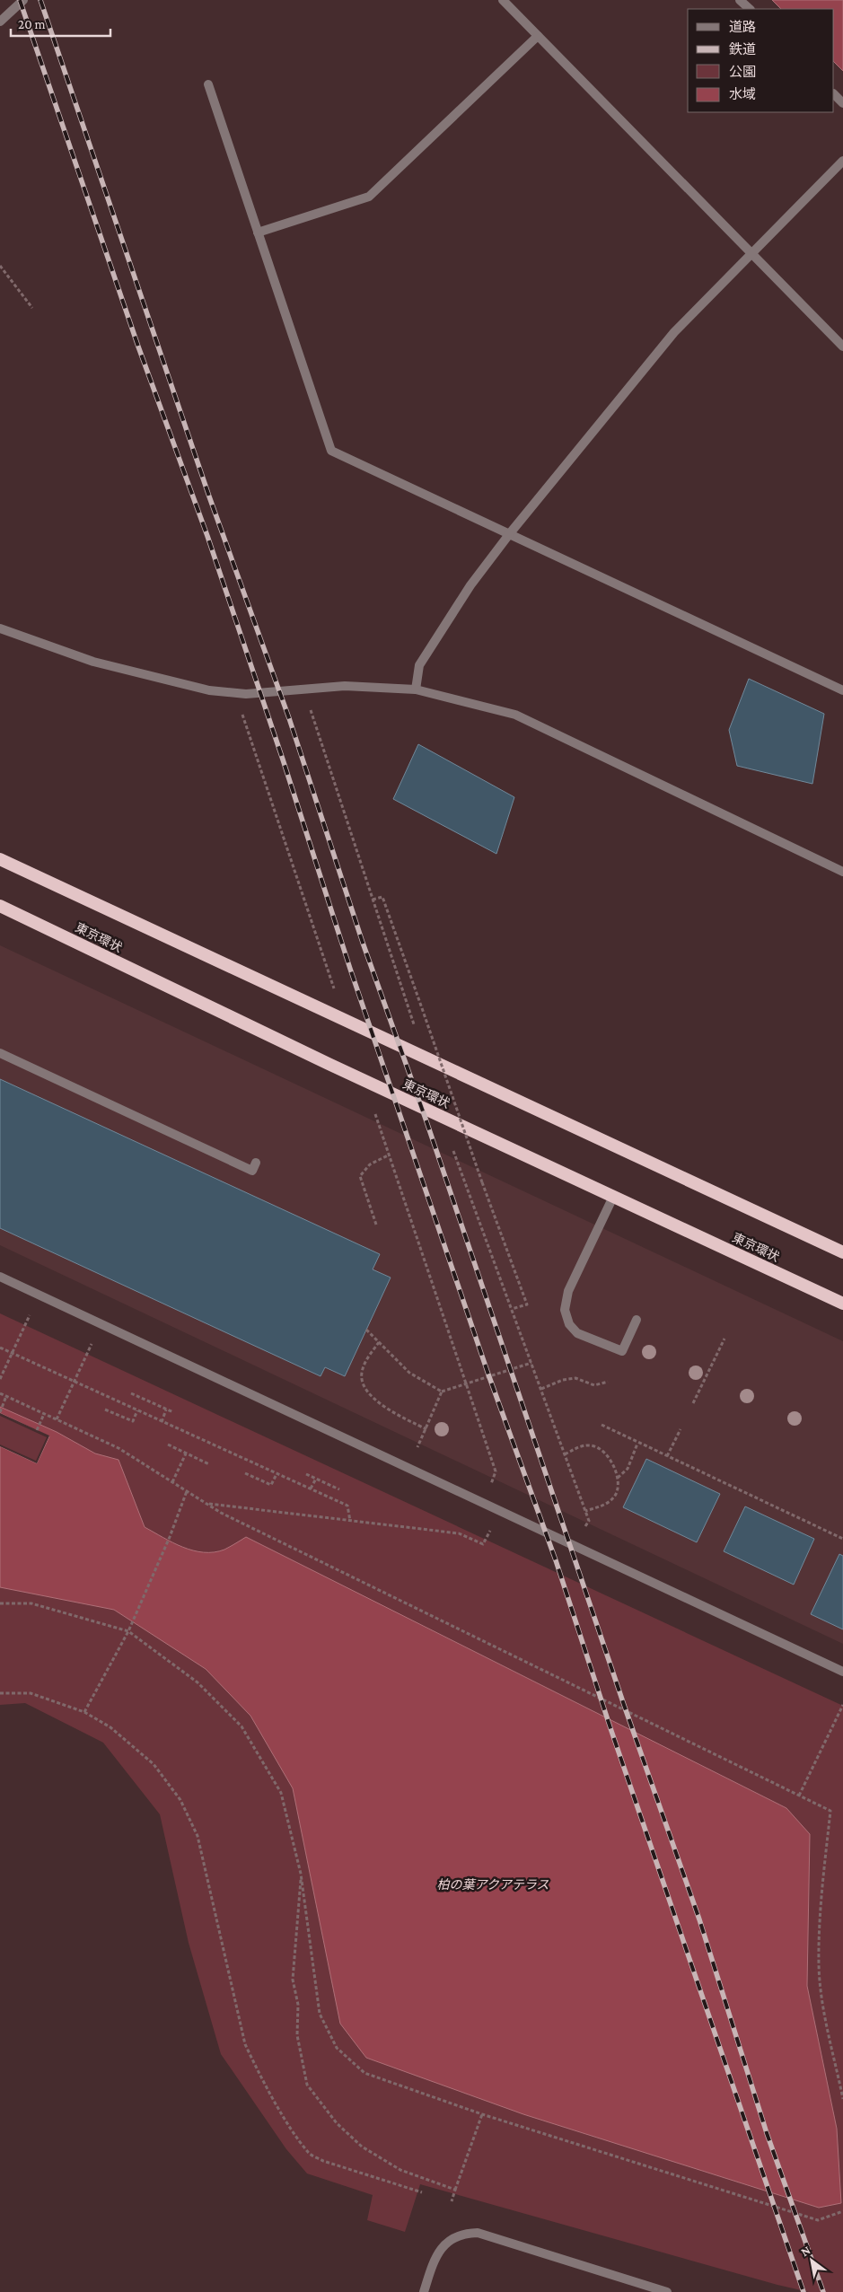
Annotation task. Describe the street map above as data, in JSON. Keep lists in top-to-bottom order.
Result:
{
  "streets": {
    "highway": ["東京環状"]
  },
  "parks": ["柏の葉アクアテラス"],
  "legend": [
    "道路",
    "鉄道",
    "公園",
    "水域"
  ],
  "scale_bar": "20 m",
  "north": "top left"
}
